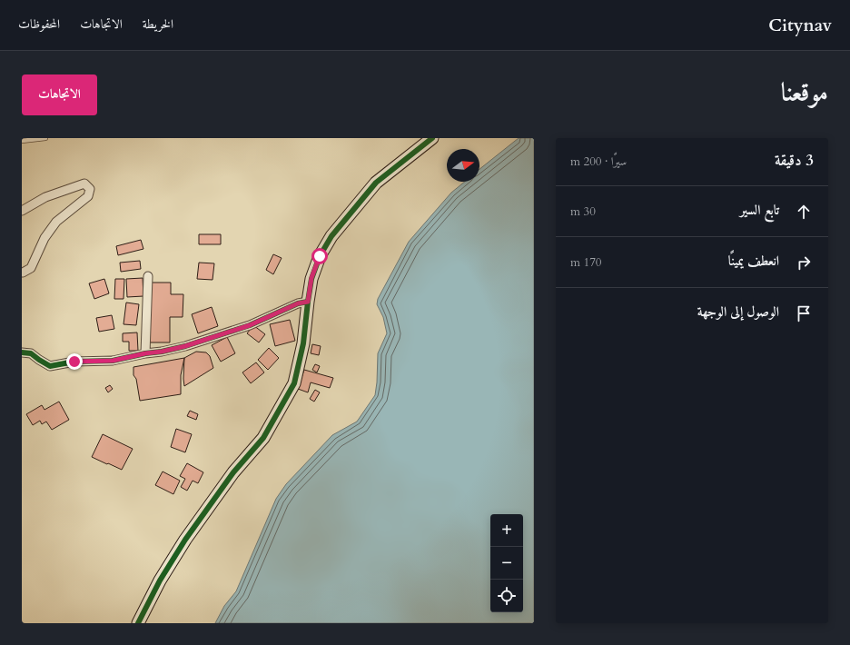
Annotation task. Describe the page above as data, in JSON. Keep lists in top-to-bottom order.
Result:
{
  "north": "right",
  "page": {
    "header": "Citynav",
    "nav": ["الخريطة", "الاتجاهات", "المحفوظات"],
    "title": "موقعنا",
    "buttons": "الاتجاهات",
    "heading": ["3 دقيقة", "سيرًا · 200 m"],
    "list": [
      ["تابع السير", "30 m"],
      ["انعطف يمينًا", "170 m"],
      "الوصول إلى الوجهة"
    ],
    "map_buttons": ["+", "−"]
  }
}
